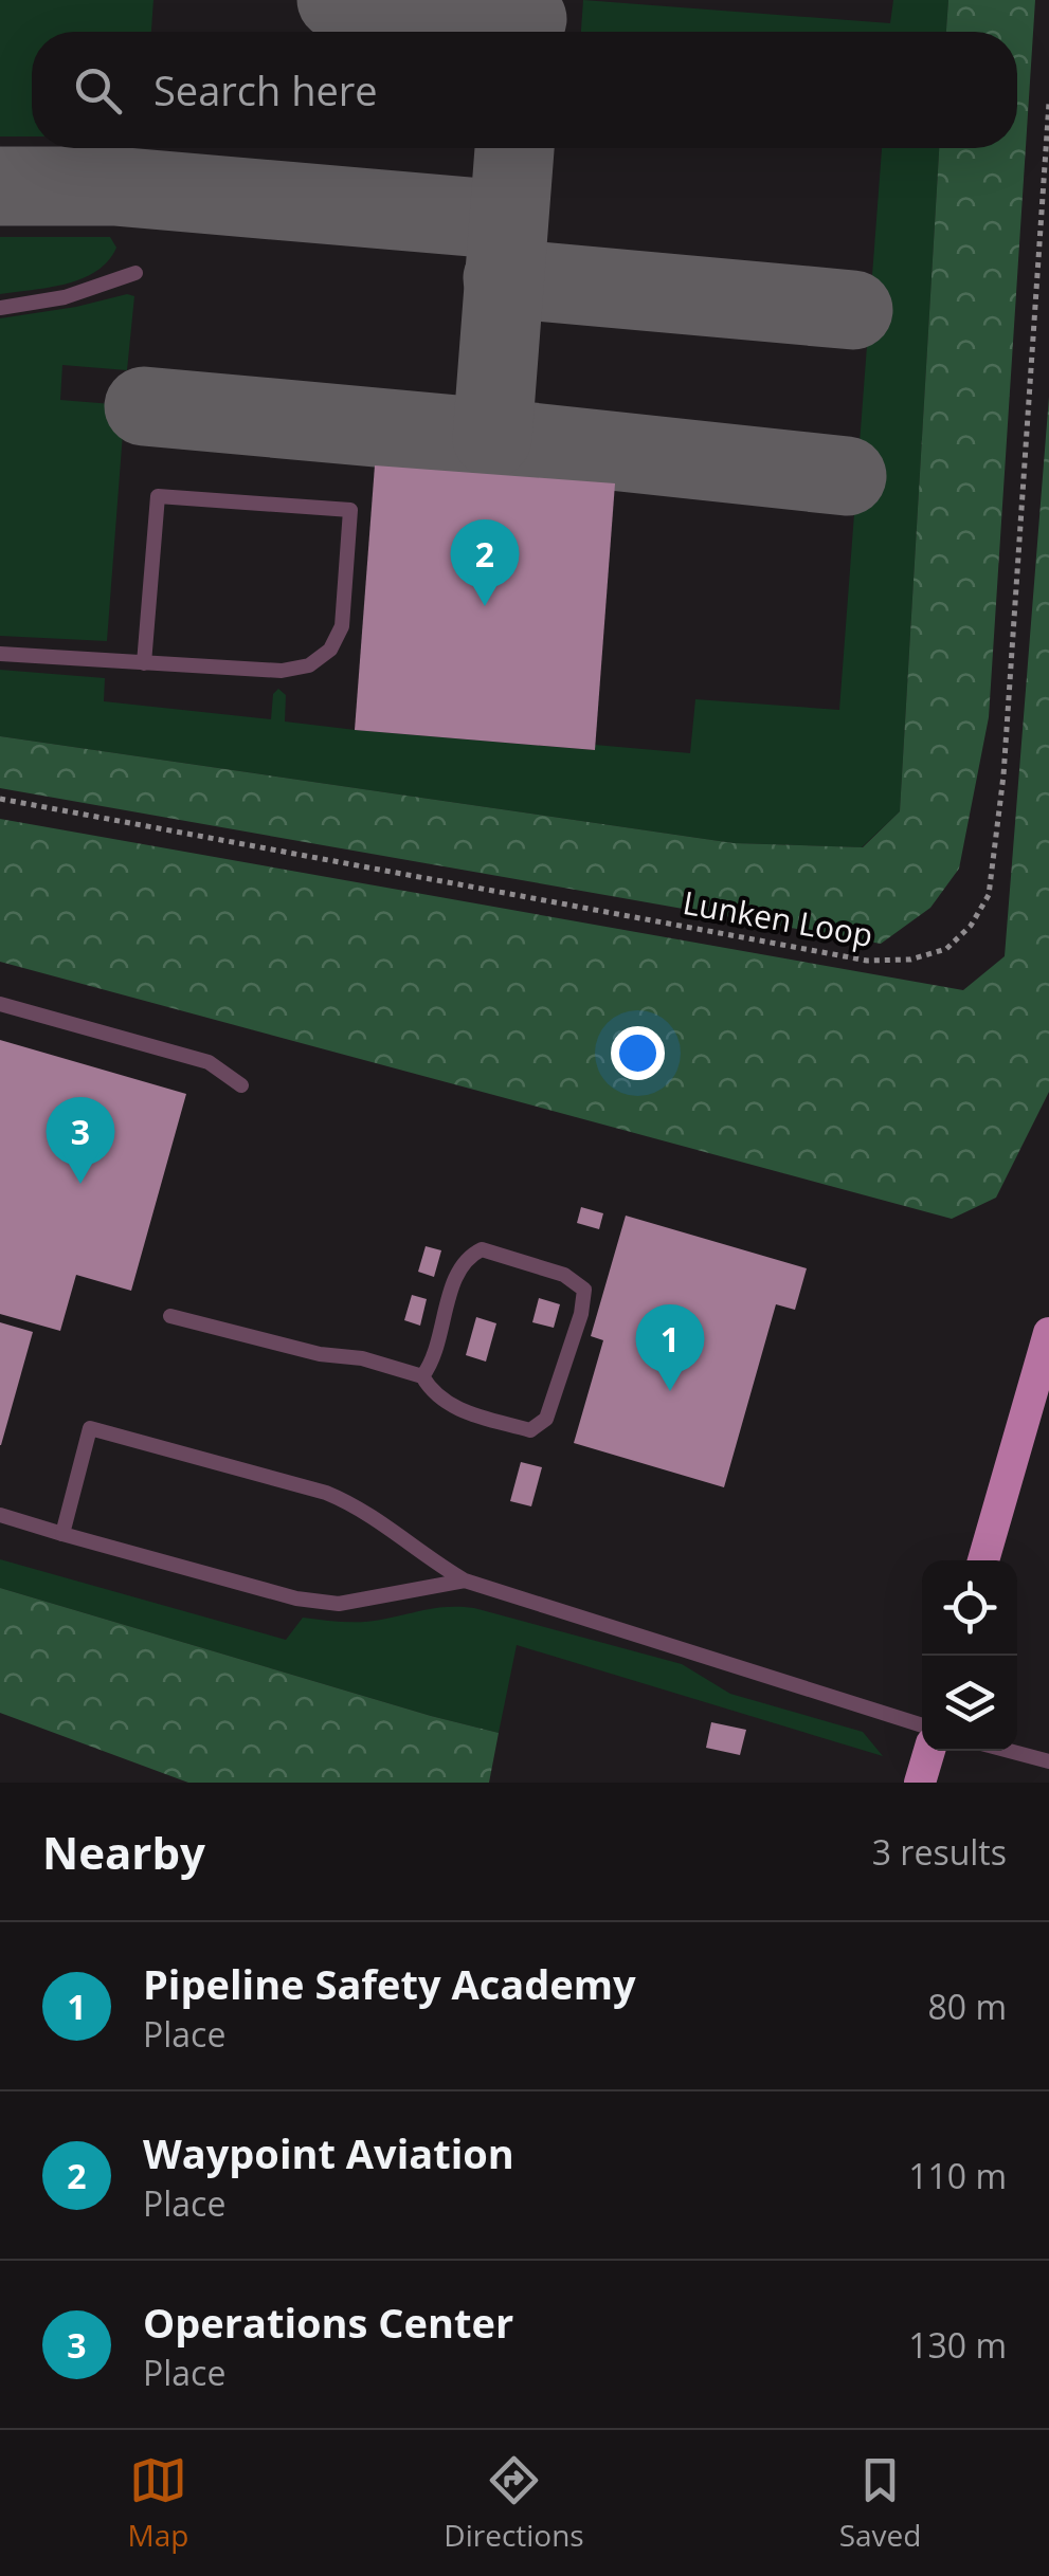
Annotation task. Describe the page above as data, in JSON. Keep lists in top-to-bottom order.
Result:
{
  "streets": {
    "path": ["Lunken Loop"]
  },
  "page": {
    "search": "Search here",
    "pins": ["2", "3", "1"],
    "heading": ["Nearby", "3 results"],
    "list": [
      {
        "mark": "1",
        "name": "Pipeline Safety Academy",
        "note": "Place",
        "value": "80 m"
      },
      {
        "mark": "2",
        "name": "Waypoint Aviation",
        "note": "Place",
        "value": "110 m"
      },
      {
        "mark": "3",
        "name": "Operations Center",
        "note": "Place",
        "value": "130 m"
      }
    ],
    "nav": ["Map", "Directions", "Saved"]
  }
}
